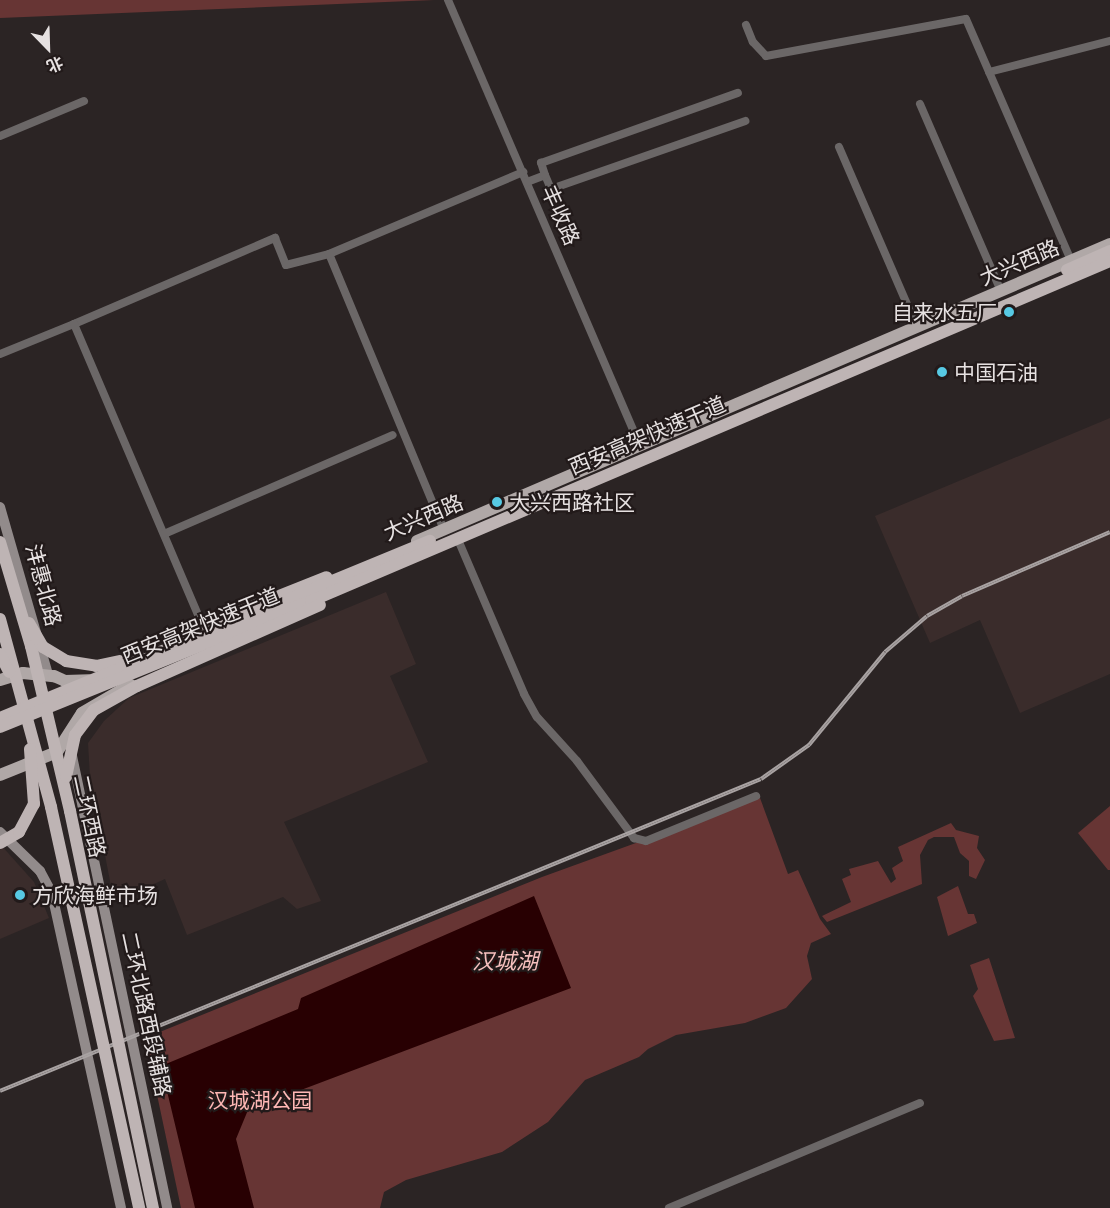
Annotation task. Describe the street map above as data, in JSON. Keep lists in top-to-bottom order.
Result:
{
  "streets": {
    "highway": ["西安高架快速干道", "二环西路"],
    "main road": ["大兴西路", "沣惠北路", "二环北路西段辅路"],
    "street": ["丰收路"]
  },
  "crossings": [
    ["丰收路", "大兴西路"],
    ["大兴西路", "西安高架快速干道"],
    ["大兴西路", "沣惠北路"],
    ["大兴西路", "二环北路西段辅路"]
  ],
  "water": ["汉城湖"],
  "parks": ["汉城湖公园"],
  "places": [
    "自来水五厂",
    "中国石油",
    "大兴西路社区",
    "方欣海鲜市场"
  ],
  "north": "bottom right"
}
